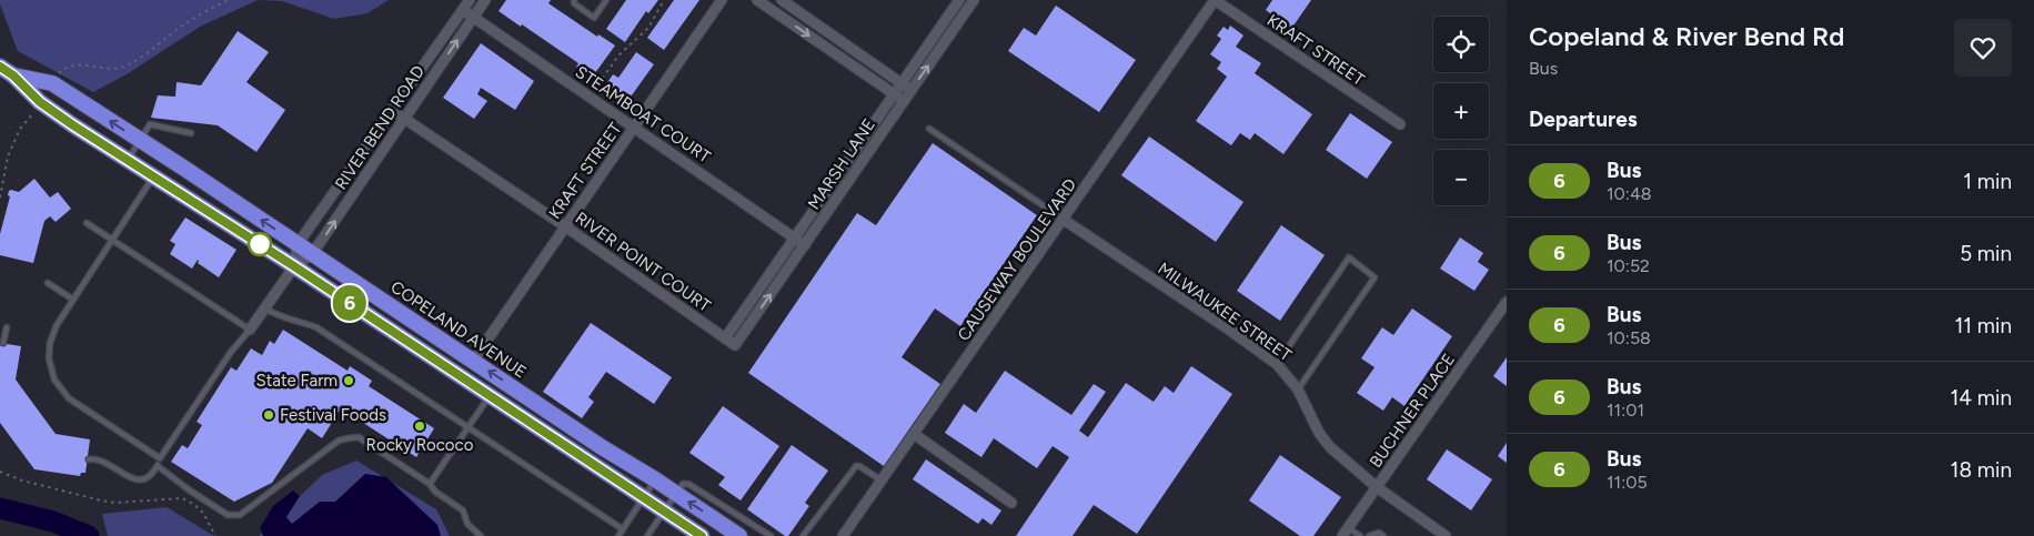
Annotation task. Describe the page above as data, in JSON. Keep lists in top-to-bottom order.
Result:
{
  "streets": {
    "highway": ["COPELAND AVENUE"],
    "street": [
      "KRAFT STREET",
      "STEAMBOAT COURT",
      "RIVER BEND ROAD",
      "MARSH LANE",
      "CAUSEWAY BOULEVARD",
      "RIVER POINT COURT",
      "MILWAUKEE STREET",
      "BUCHNER PLACE"
    ]
  },
  "crossings": [
    ["KRAFT STREET", "STEAMBOAT COURT"],
    ["KRAFT STREET", "CAUSEWAY BOULEVARD"],
    ["KRAFT STREET", "RIVER POINT COURT"],
    ["KRAFT STREET", "COPELAND AVENUE"],
    ["STEAMBOAT COURT", "RIVER BEND ROAD"],
    ["STEAMBOAT COURT", "MARSH LANE"],
    ["RIVER BEND ROAD", "RIVER POINT COURT"],
    ["RIVER BEND ROAD", "COPELAND AVENUE"],
    ["MARSH LANE", "RIVER POINT COURT"],
    ["CAUSEWAY BOULEVARD", "MILWAUKEE STREET"],
    ["MILWAUKEE STREET", "BUCHNER PLACE"]
  ],
  "places": ["State Farm", "Festival Foods", "Rocky Rococo"],
  "lines": ["bus line 6"],
  "page": {
    "on_map": "6",
    "heading": [
      ["Copeland & River Bend Rd", "Bus"],
      "Departures"
    ],
    "map_buttons": ["+", "−"],
    "list": [
      {
        "mark": "6",
        "name": "Bus",
        "note": "10:48",
        "value": "1 min"
      },
      {
        "mark": "6",
        "name": "Bus",
        "note": "10:52",
        "value": "5 min"
      },
      {
        "mark": "6",
        "name": "Bus",
        "note": "10:58",
        "value": "11 min"
      },
      {
        "mark": "6",
        "name": "Bus",
        "note": "11:01",
        "value": "14 min"
      },
      {
        "mark": "6",
        "name": "Bus",
        "note": "11:05",
        "value": "18 min"
      }
    ]
  }
}
